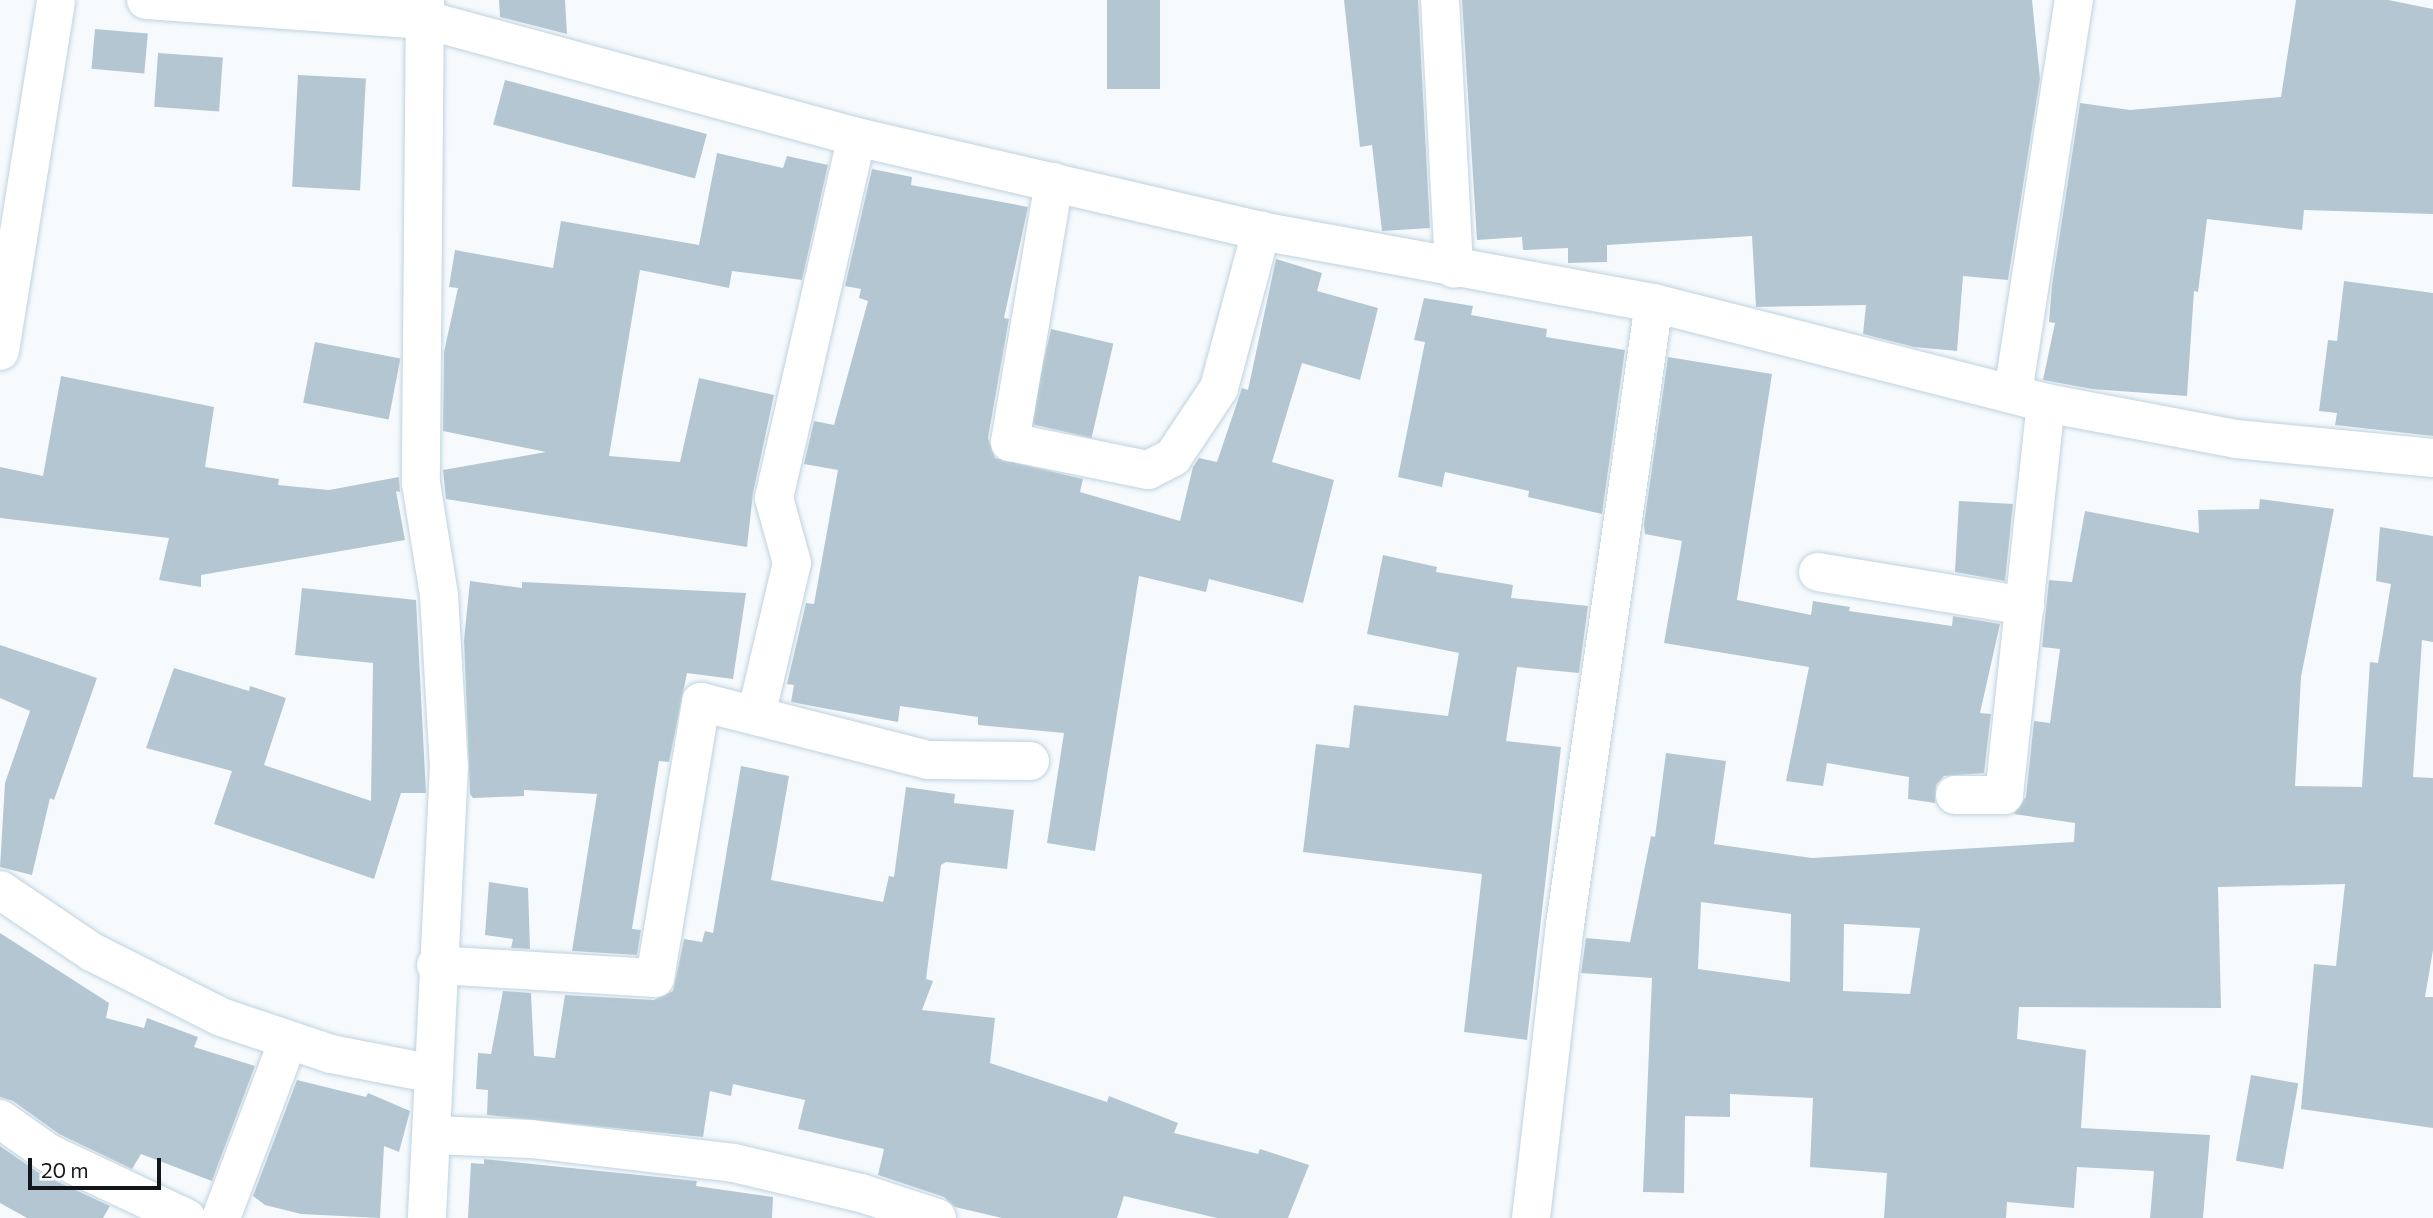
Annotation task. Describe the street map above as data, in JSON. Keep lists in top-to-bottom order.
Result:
{
  "scale_bar": "20 m"
}
